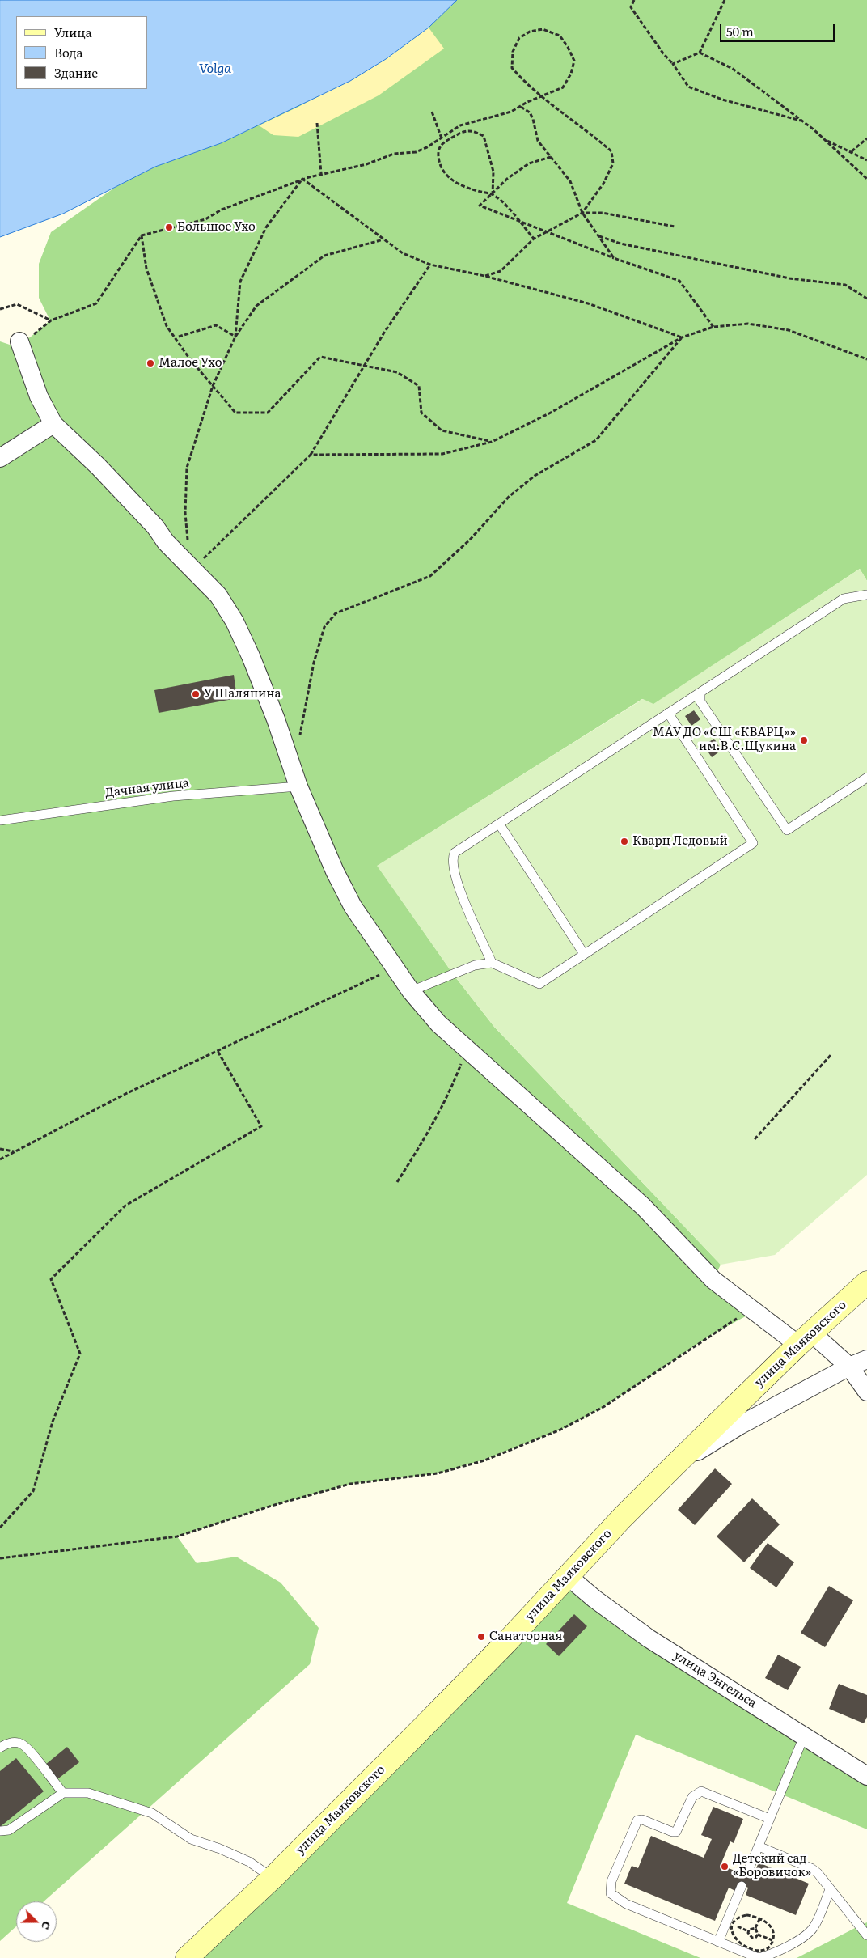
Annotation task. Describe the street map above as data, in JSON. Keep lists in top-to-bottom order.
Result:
{
  "streets": {
    "main road": ["улица Маяковского"],
    "street": ["улица Энгельса"],
    "lane": ["Дачная улица"]
  },
  "crossings": [
    ["улица Маяковского", "улица Энгельса"]
  ],
  "water": ["Volga"],
  "places": [
    "Большое Ухо",
    "Малое Ухо",
    "У Шаляпина",
    "МАУ ДО «СШ «КВАРЦ»» им.В.С.Щукина",
    "Кварц Ледовый",
    "Санаторная",
    "Детский сад «Боровичок»"
  ],
  "legend": ["Улица", "Вода", "Здание"],
  "scale_bar": "50 m",
  "north": "right"
}
